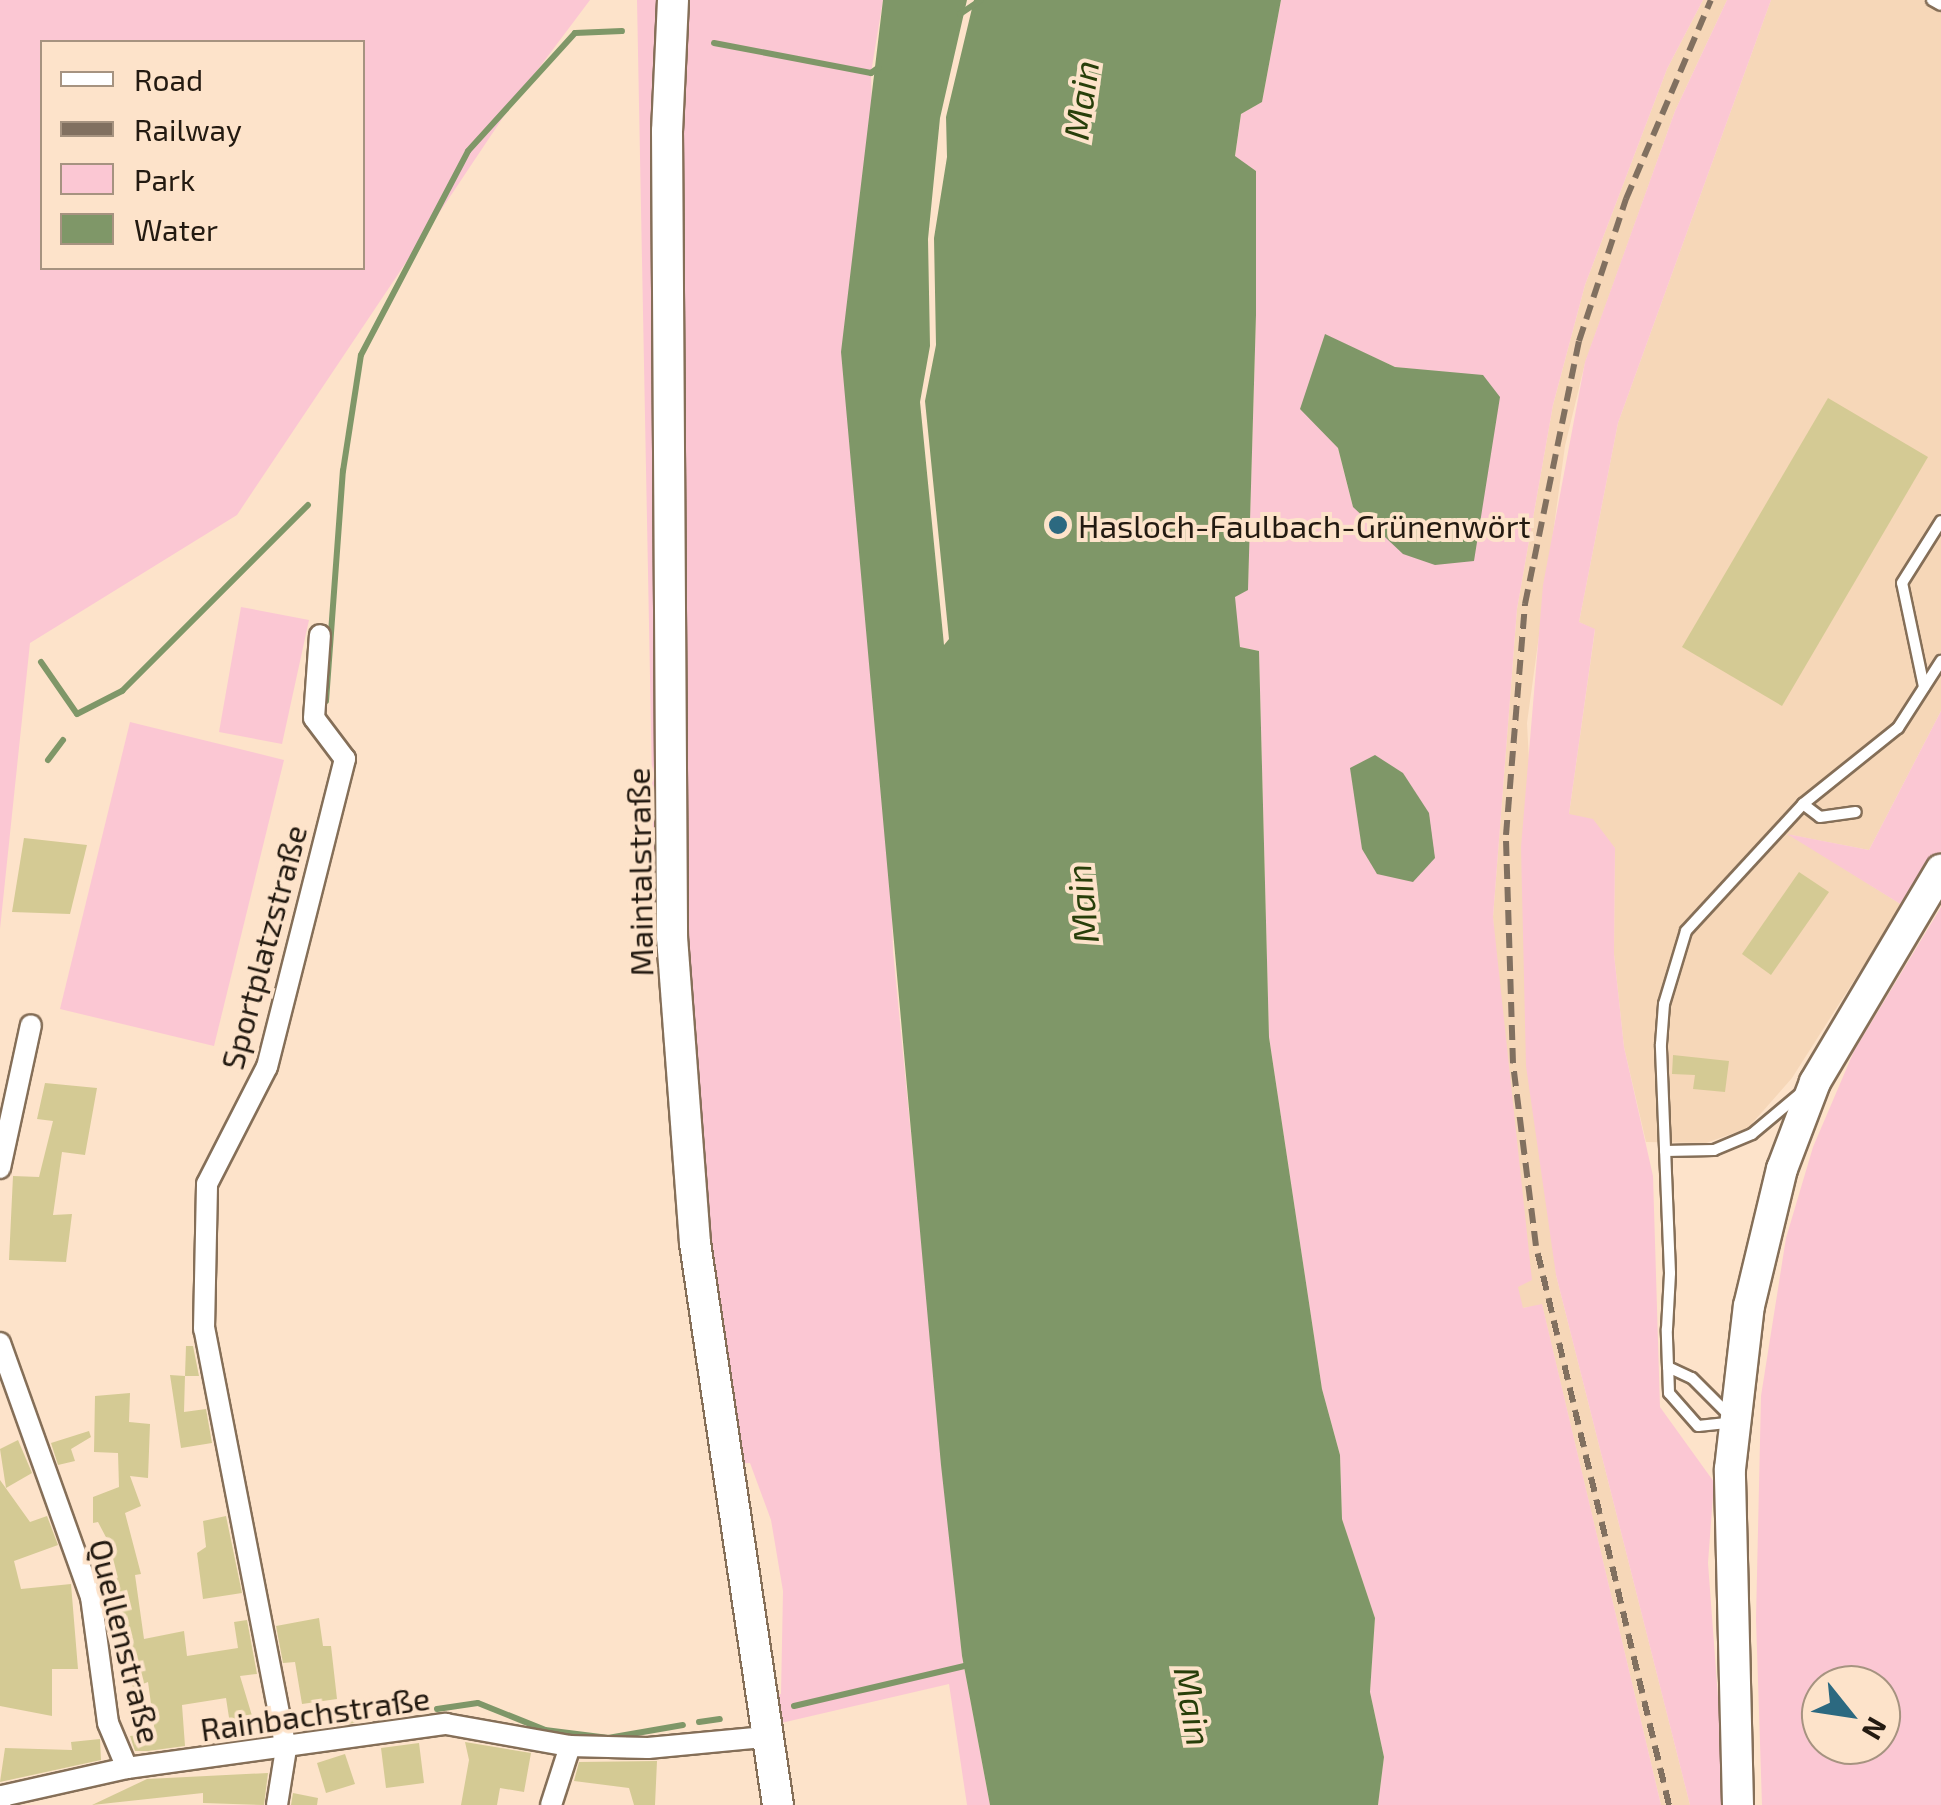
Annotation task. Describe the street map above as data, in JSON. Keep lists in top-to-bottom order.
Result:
{
  "streets": {
    "main road": ["Maintalstraße"],
    "street": ["Sportplatzstraße", "Quellenstraße", "Rainbachstraße"]
  },
  "crossings": [
    ["Maintalstraße", "Rainbachstraße"],
    ["Sportplatzstraße", "Rainbachstraße"],
    ["Quellenstraße", "Rainbachstraße"]
  ],
  "water": ["Main"],
  "places": ["Hasloch-Faulbach-Grünenwört"],
  "legend": [
    "Road",
    "Railway",
    "Park",
    "Water"
  ],
  "north": "bottom right"
}
